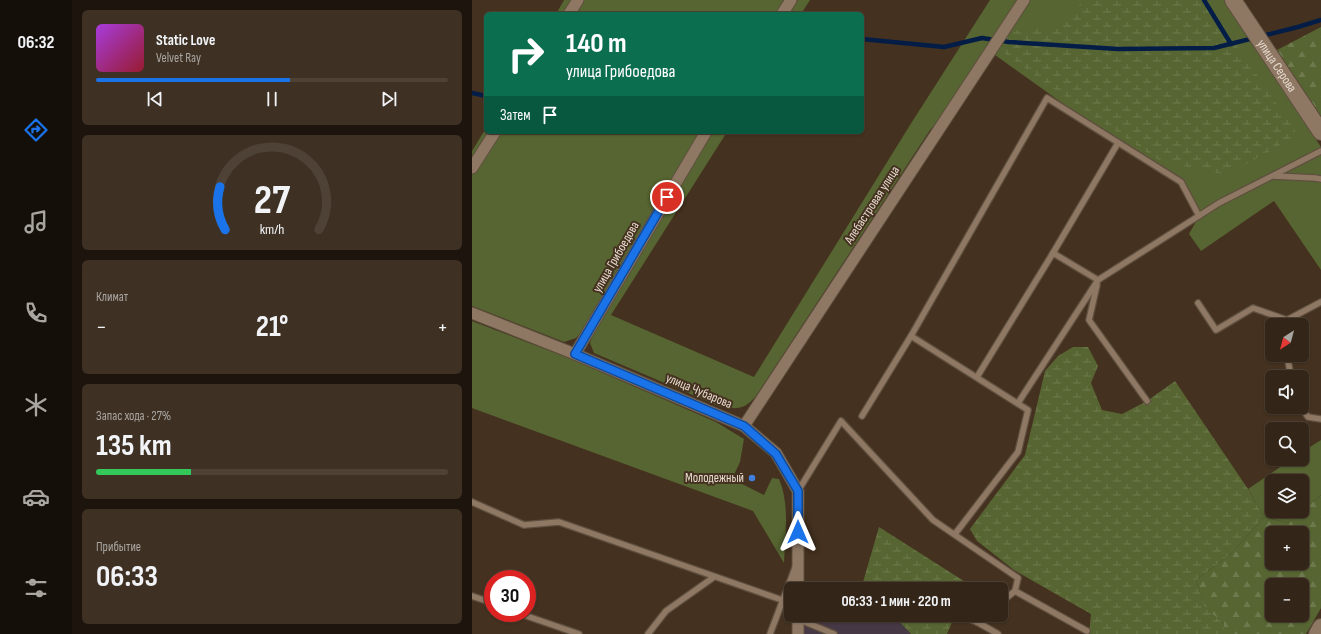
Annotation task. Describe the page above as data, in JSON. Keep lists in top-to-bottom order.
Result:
{
  "streets": {
    "main road": ["улица Серова"],
    "street": ["Алебастровая улица", "улица Грибоедова", "улица Чубарова"]
  },
  "crossings": [
    ["Алебастровая улица", "улица Чубарова"],
    ["улица Грибоедова", "улица Чубарова"]
  ],
  "places": ["Молодежный"],
  "north": "bottom left",
  "page": {
    "tabs": "06:32",
    "turn": ["140 m", "улица Грибоедова"],
    "song": ["Static Love", "Velvet Ray"],
    "then": "Затем",
    "tile": [
      "Климат",
      ["Запас хода · 27%", "135 km"],
      ["Прибытие", "06:33"]
    ],
    "heat": ["−", "21°", "+"],
    "map_buttons": ["+", "−"],
    "limit": "30",
    "trip": "06:33 · 1 мин · 220 m",
    "gauge": ["27", "km/h"]
  }
}
